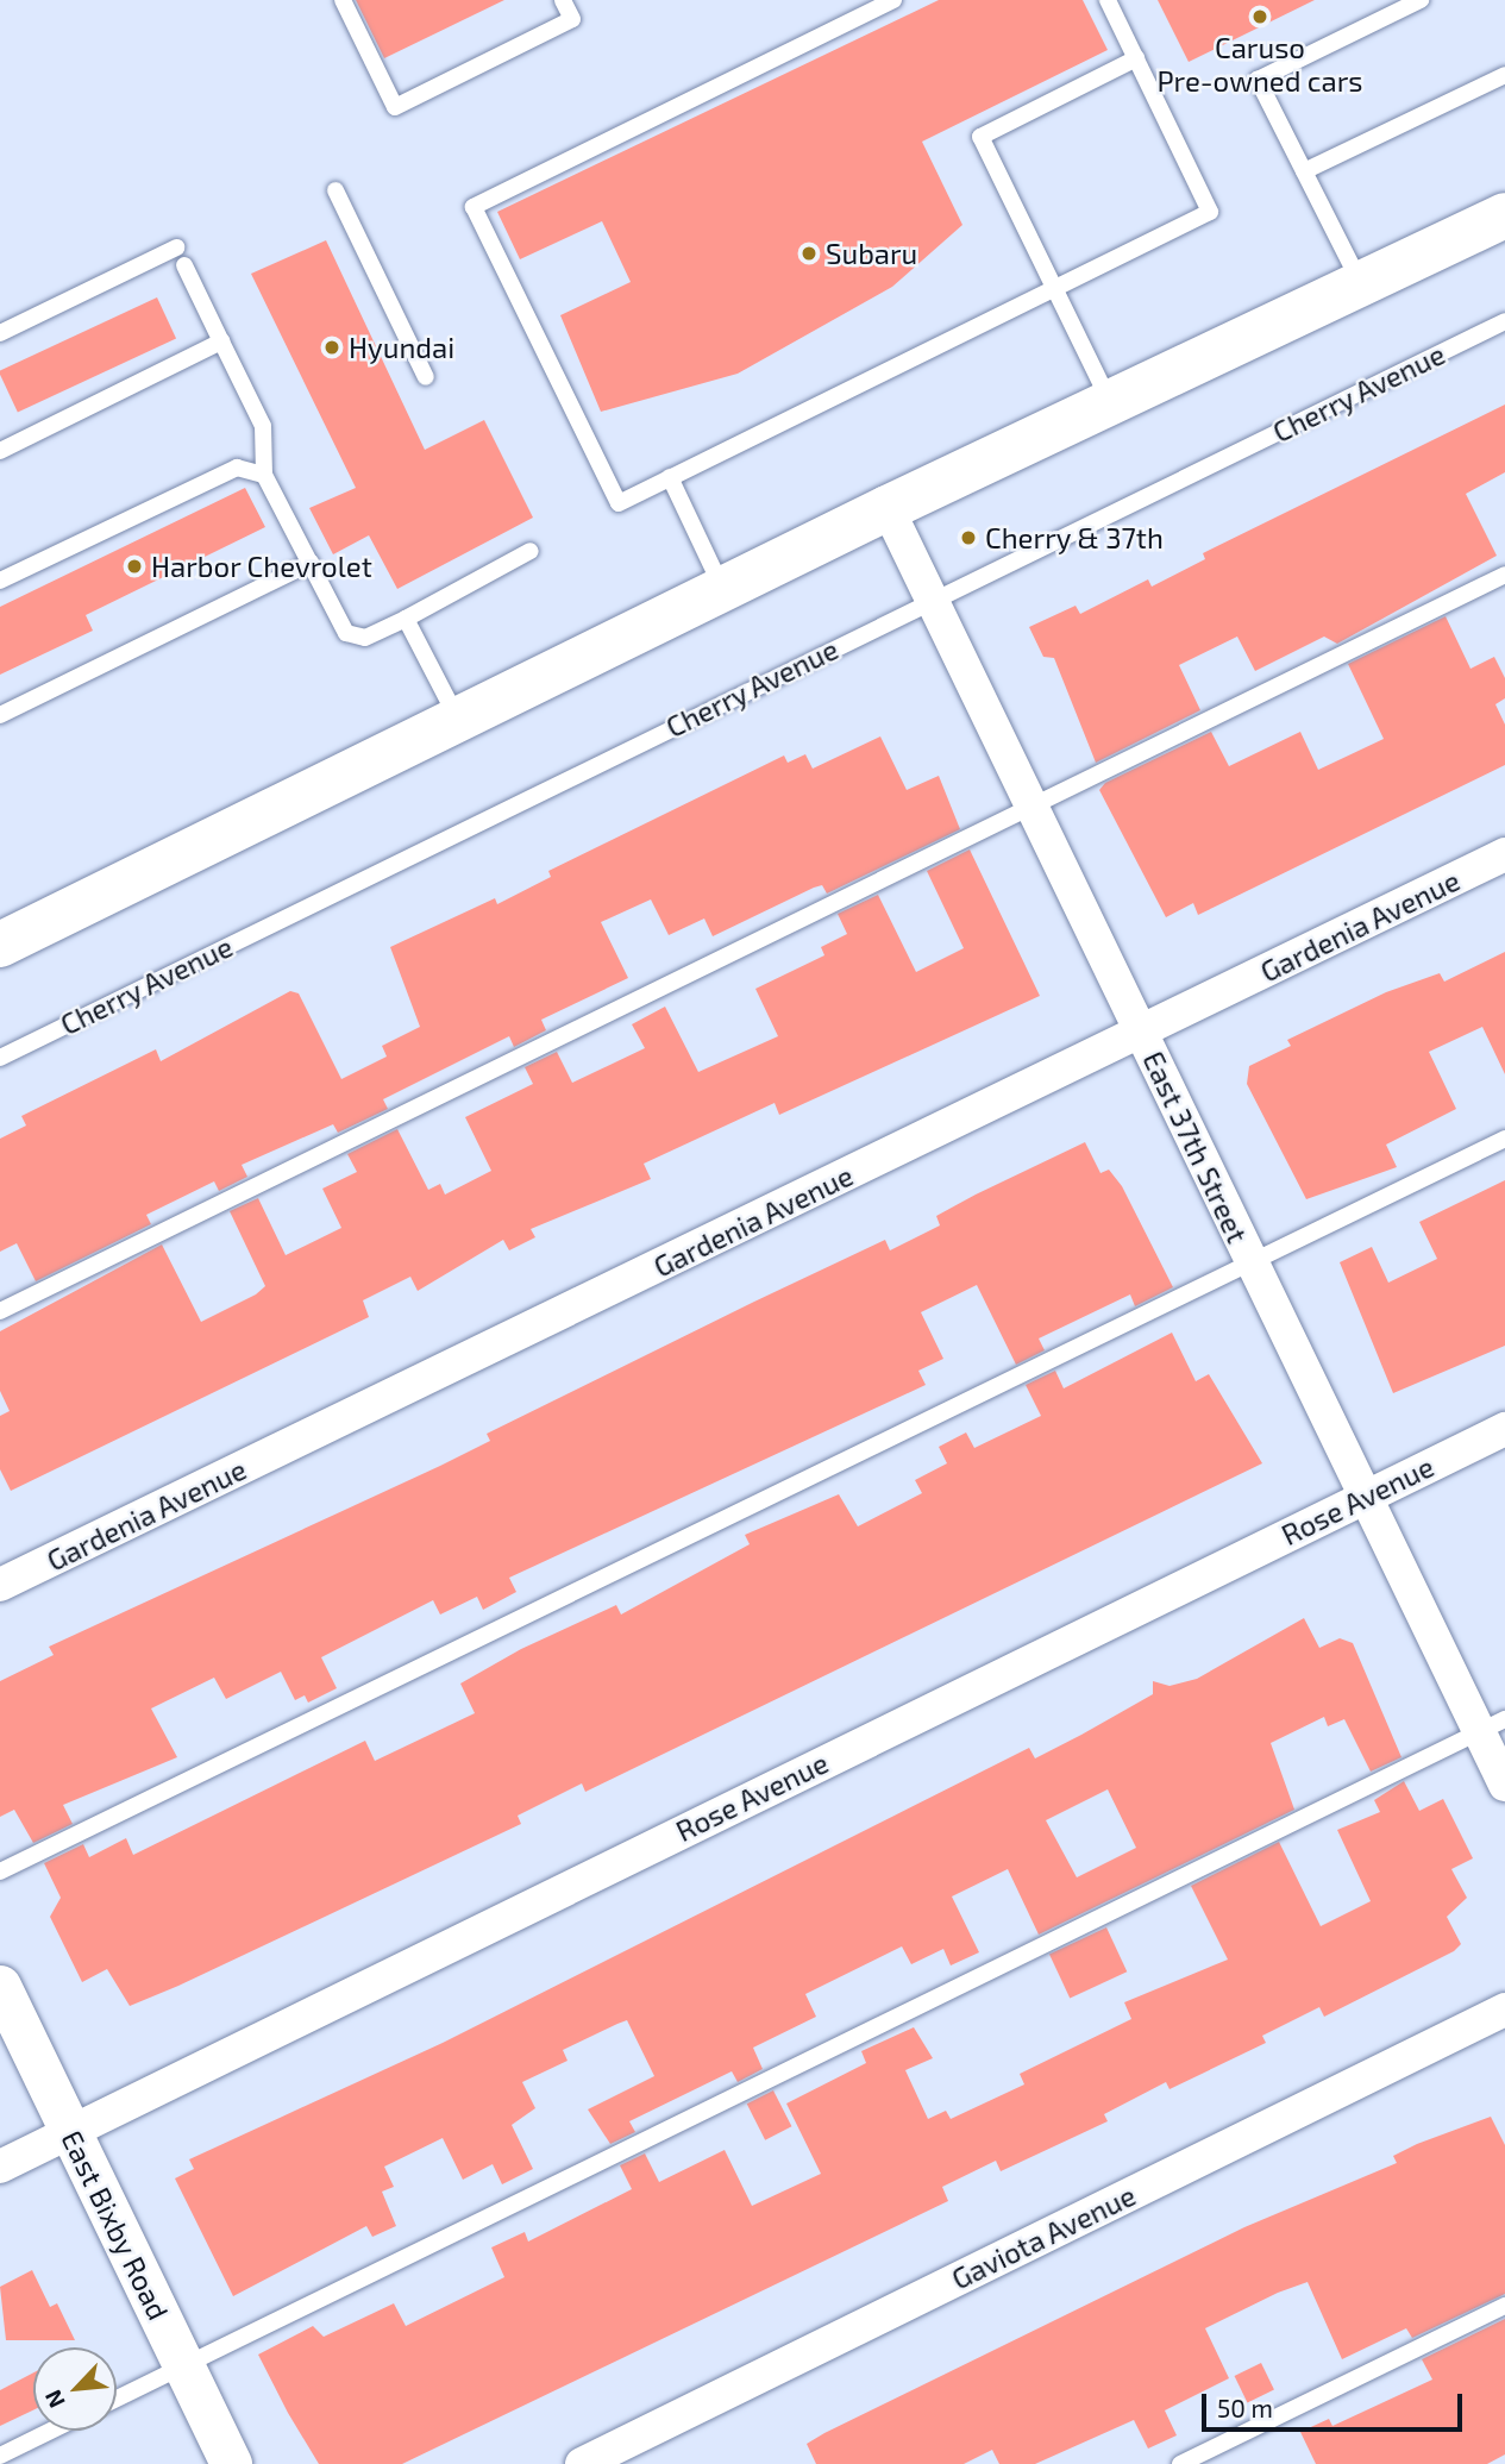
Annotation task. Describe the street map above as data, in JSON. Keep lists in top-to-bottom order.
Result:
{
  "streets": {
    "street": [
      "Gardenia Avenue",
      "East 37th Street",
      "Rose Avenue",
      "East Bixby Road",
      "Gaviota Avenue"
    ],
    "lane": ["Cherry Avenue"]
  },
  "crossings": [
    ["Cherry Avenue", "East 37th Street"],
    ["Gardenia Avenue", "East 37th Street"],
    ["East 37th Street", "Rose Avenue"],
    ["Rose Avenue", "East Bixby Road"]
  ],
  "places": [
    "Caruso Pre-owned cars",
    "Subaru",
    "Hyundai",
    "Cherry & 37th",
    "Harbor Chevrolet"
  ],
  "scale_bar": "50 m",
  "north": "bottom left"
}
